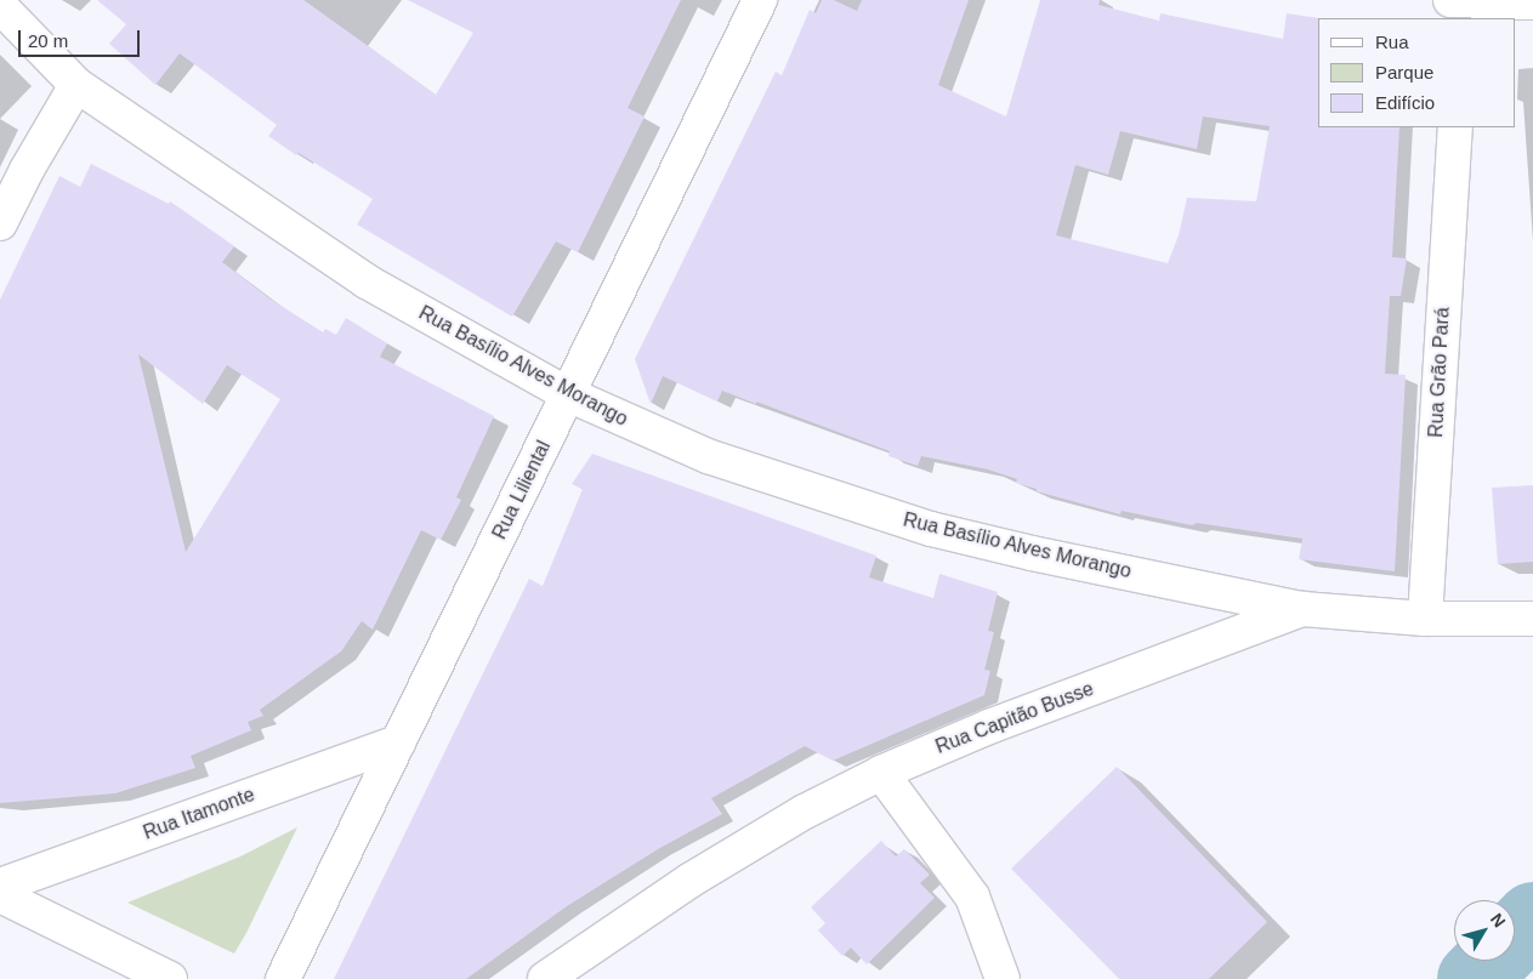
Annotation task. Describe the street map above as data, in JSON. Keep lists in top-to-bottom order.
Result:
{
  "streets": {
    "street": [
      "Rua Basílio Alves Morango",
      "Rua Grão Pará",
      "Rua Liliental",
      "Rua Capitão Busse",
      "Rua Itamonte"
    ]
  },
  "crossings": [
    ["Rua Basílio Alves Morango", "Rua Liliental"],
    ["Rua Basílio Alves Morango", "Rua Capitão Busse"],
    ["Rua Grão Pará", "Rua Capitão Busse"],
    ["Rua Liliental", "Rua Itamonte"]
  ],
  "legend": ["Rua", "Parque", "Edifício"],
  "scale_bar": "20 m",
  "north": "top right"
}
